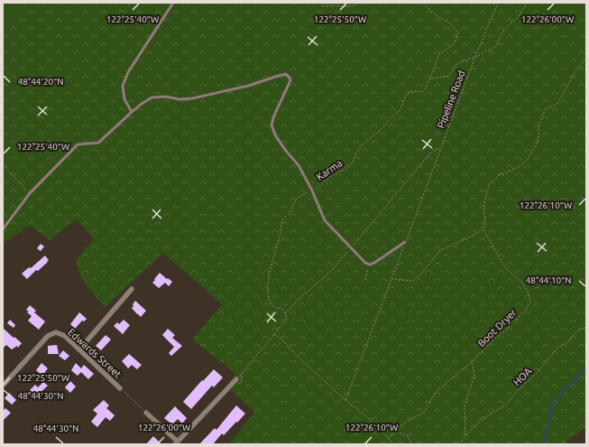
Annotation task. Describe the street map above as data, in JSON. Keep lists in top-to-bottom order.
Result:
{
  "streets": {
    "street": ["Edwards Street"],
    "path": [
      "Pipeline Road",
      "Karma",
      "Boot Dryer",
      "HOA"
    ]
  },
  "coordinates": [
    "122°25'40\"W",
    "122°25'50\"W",
    "122°26'00\"W",
    "48°44'20\"N",
    "122°26'10\"W",
    "48°44'10\"N",
    "48°44'30\"N"
  ]
}
